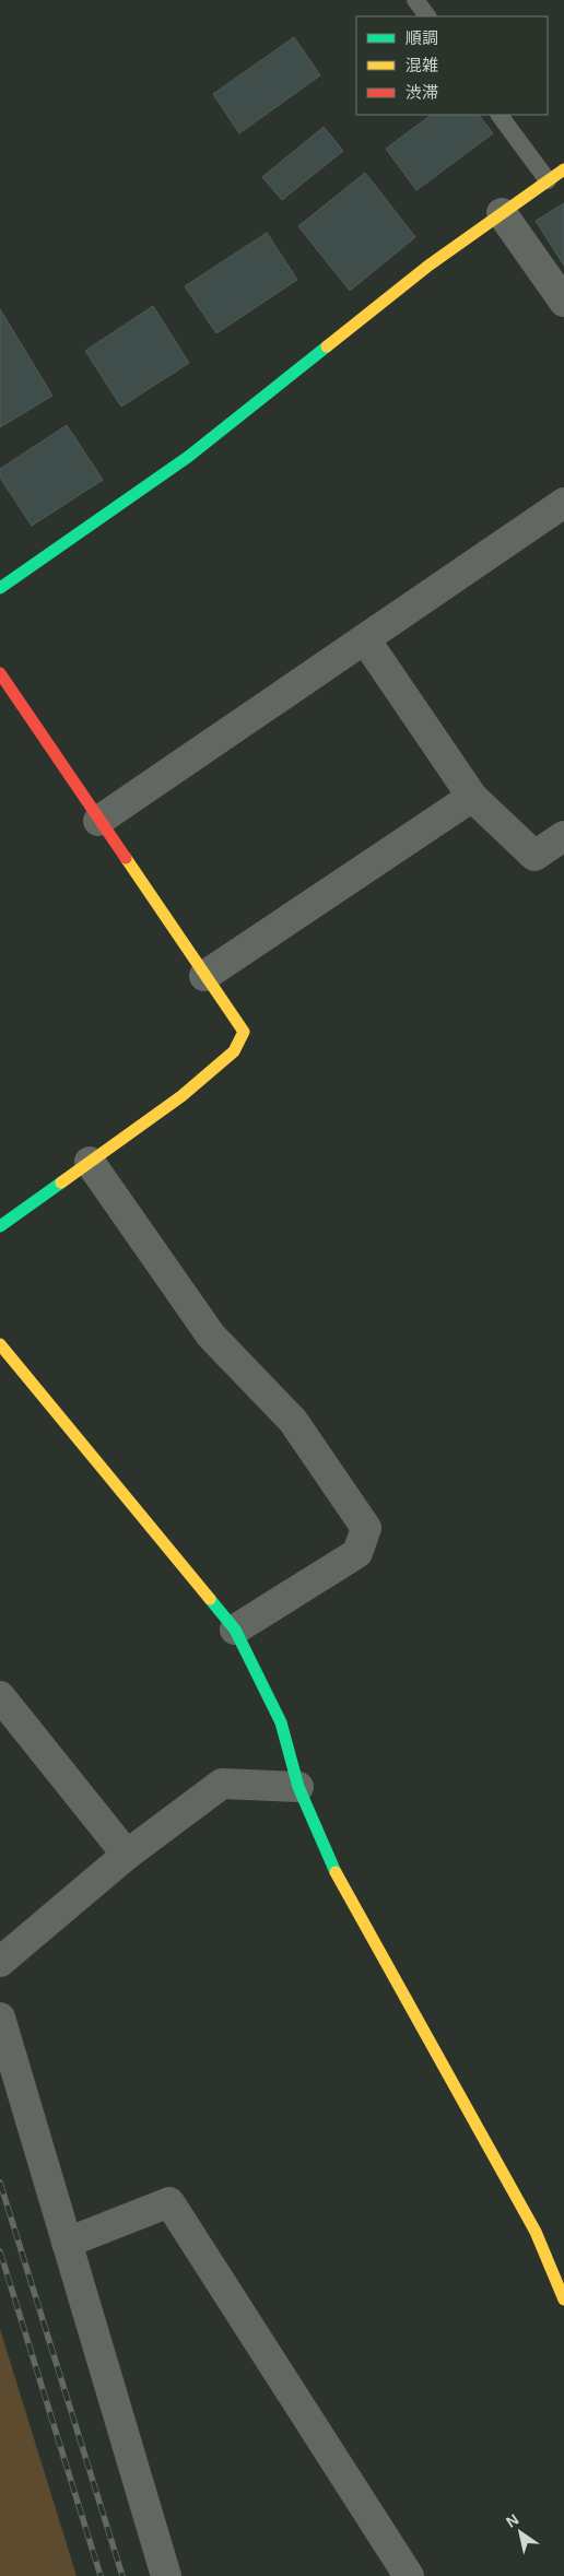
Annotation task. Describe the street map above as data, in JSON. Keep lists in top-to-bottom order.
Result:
{
  "legend": ["順調", "混雑", "渋滞"],
  "north": "top left"
}
